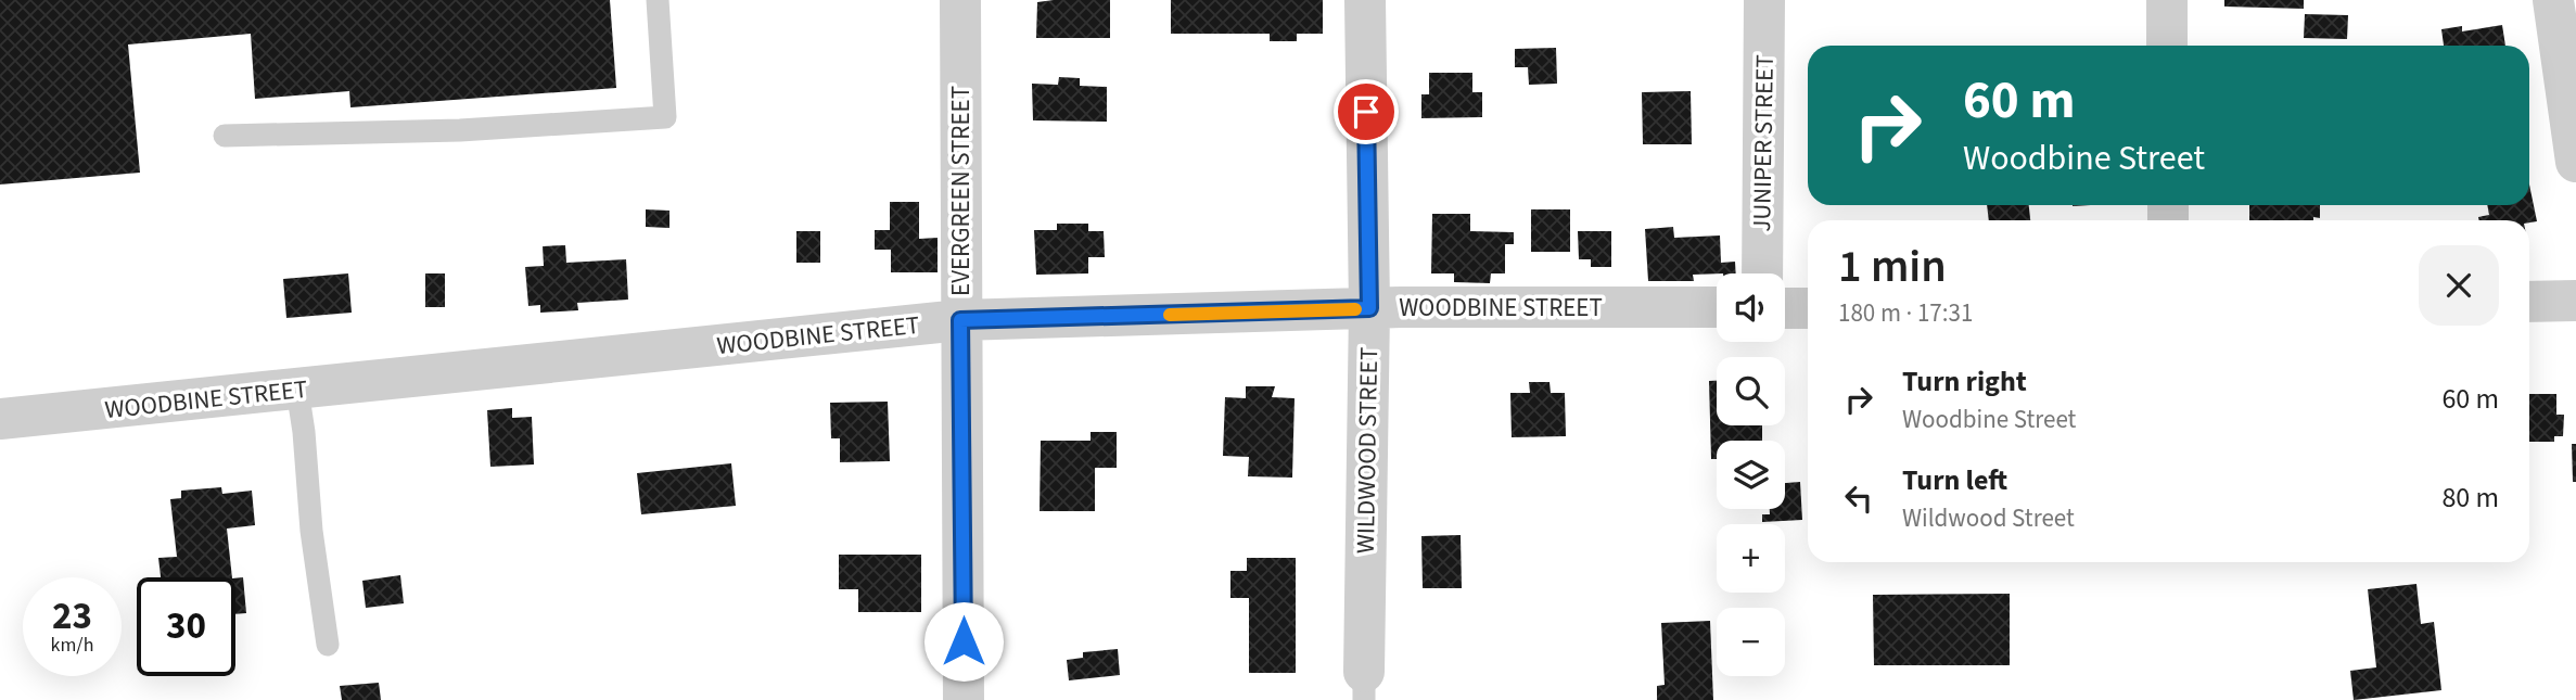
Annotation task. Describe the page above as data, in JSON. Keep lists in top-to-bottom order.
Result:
{
  "streets": {
    "street": [
      "JUNIPER STREET",
      "EVERGREEN STREET",
      "WOODBINE STREET",
      "WILDWOOD STREET"
    ]
  },
  "crossings": [
    ["EVERGREEN STREET", "WOODBINE STREET"],
    ["WOODBINE STREET", "WILDWOOD STREET"]
  ],
  "page": {
    "turn": ["60 m", "Woodbine Street"],
    "heading": ["1 min", "180 m · 17:31"],
    "map_buttons": ["+", "−"],
    "list": [
      {
        "name": "Turn right",
        "note": "Woodbine Street",
        "value": "60 m"
      },
      {
        "name": "Turn left",
        "note": "Wildwood Street",
        "value": "80 m"
      }
    ],
    "speed": "23 km/h",
    "limit": "30"
  }
}
